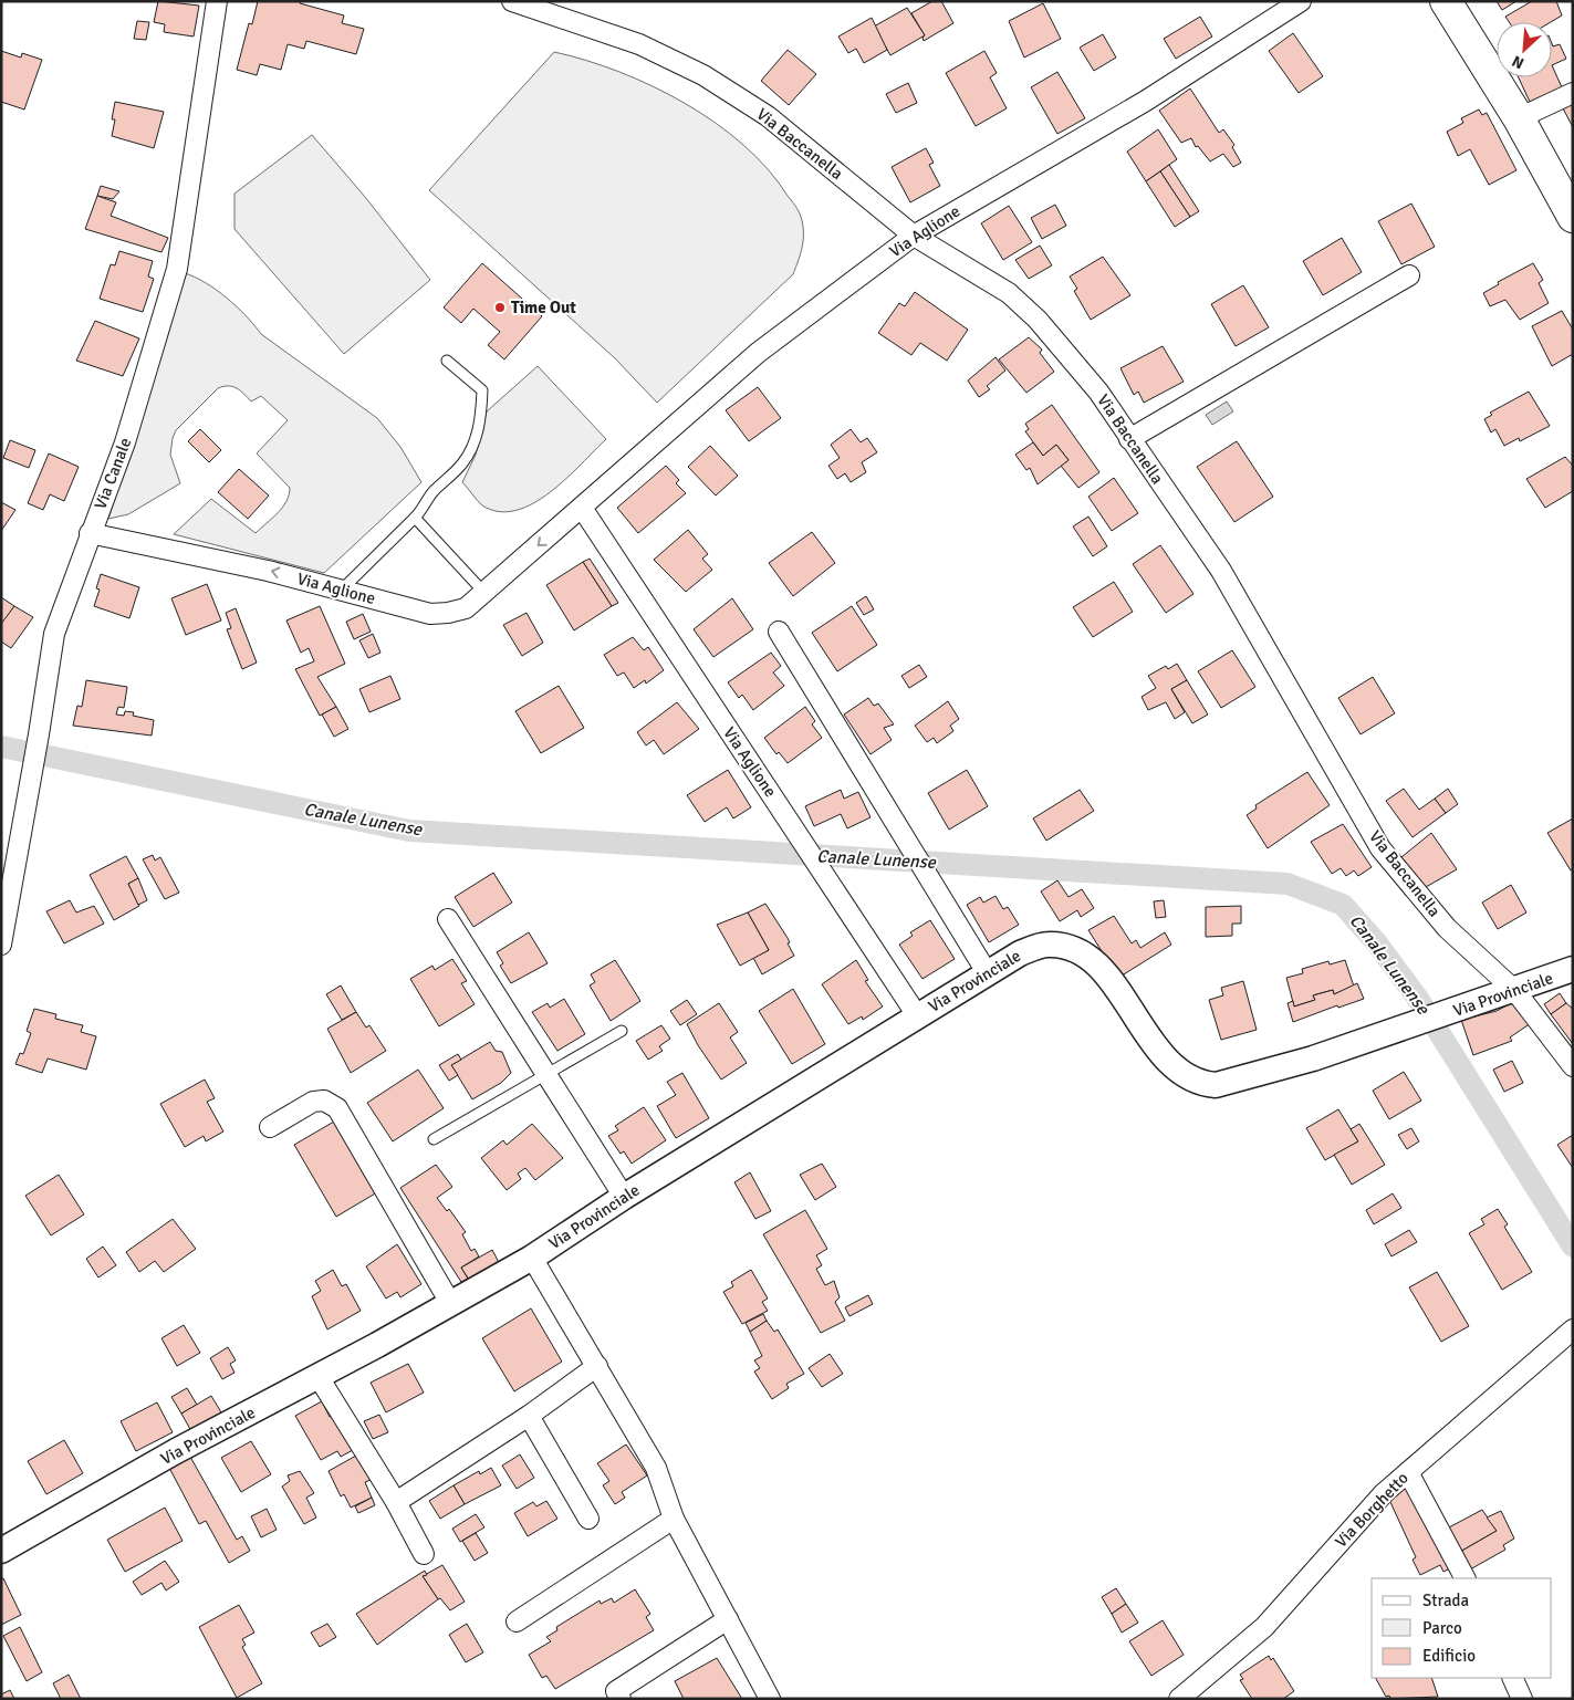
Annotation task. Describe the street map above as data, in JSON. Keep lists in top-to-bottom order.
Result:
{
  "streets": {
    "street": [
      "Via Baccanella",
      "Via Aglione",
      "Via Canale",
      "Via Provinciale",
      "Via Borghetto"
    ]
  },
  "crossings": [
    ["Via Baccanella", "Via Aglione"],
    ["Via Baccanella", "Via Provinciale"],
    ["Via Aglione", "Via Canale"],
    ["Via Aglione", "Via Provinciale"]
  ],
  "water": ["Canale Lunense"],
  "places": ["Time Out"],
  "legend": ["Strada", "Parco", "Edificio"],
  "north": "bottom left"
}
